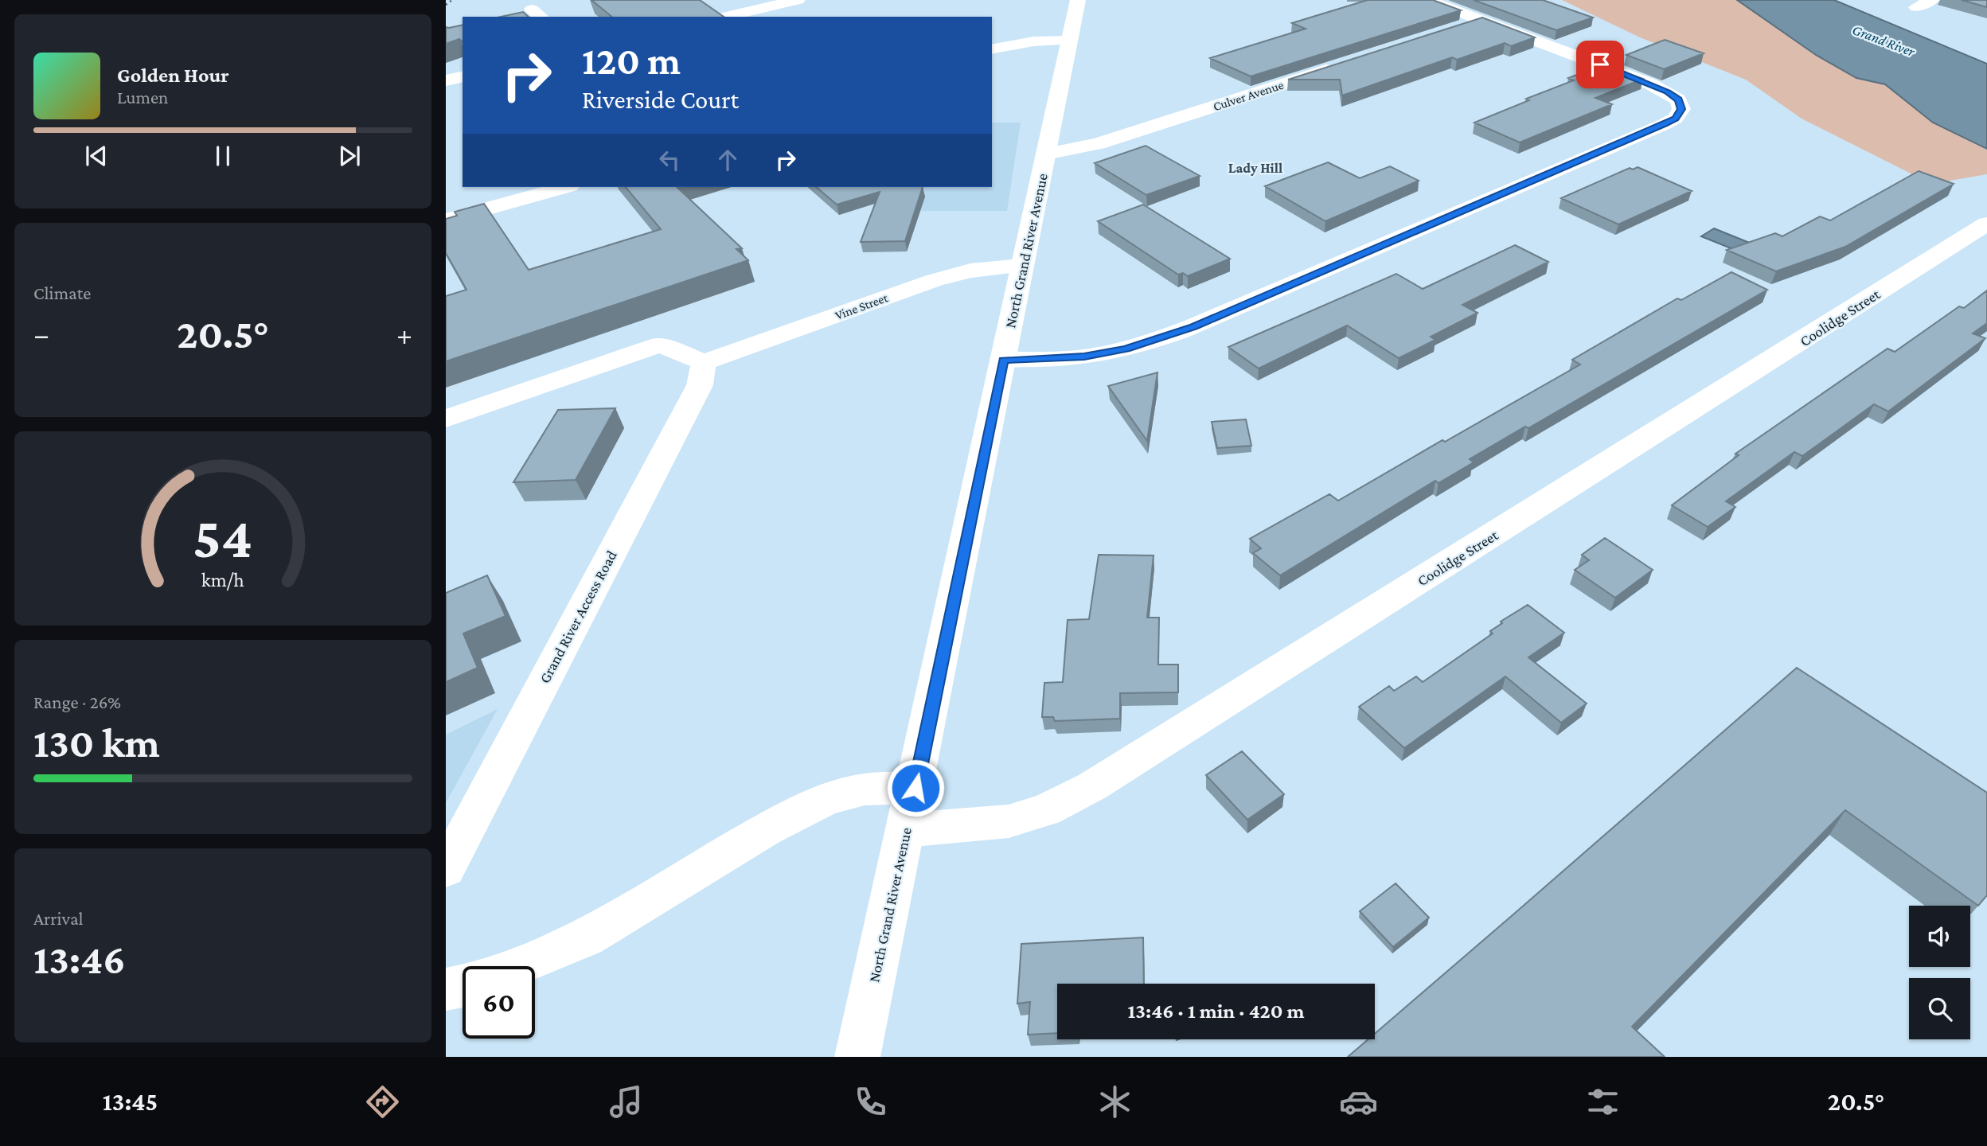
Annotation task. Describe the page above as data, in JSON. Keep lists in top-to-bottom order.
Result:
{
  "streets": {
    "street": [
      "Culver Avenue",
      "North Grand River Avenue",
      "Vine Street",
      "Coolidge Street",
      "Grand River Access Road"
    ]
  },
  "crossings": [
    ["Culver Avenue", "North Grand River Avenue"],
    ["North Grand River Avenue", "Vine Street"],
    ["North Grand River Avenue", "Coolidge Street"],
    ["Vine Street", "Grand River Access Road"]
  ],
  "districts": ["Lady Hill"],
  "water": ["Grand River"],
  "page": {
    "turn": ["120 m", "Riverside Court"],
    "song": ["Golden Hour", "Lumen"],
    "tile": [
      "Climate",
      ["Range · 26%", "130 km"],
      ["Arrival", "13:46"]
    ],
    "heat": ["−", "20.5°", "+"],
    "limit": "60",
    "trip": "13:46 · 1 min · 420 m",
    "tabs": ["13:45", "20.5°"],
    "gauge": ["54", "km/h"]
  }
}
